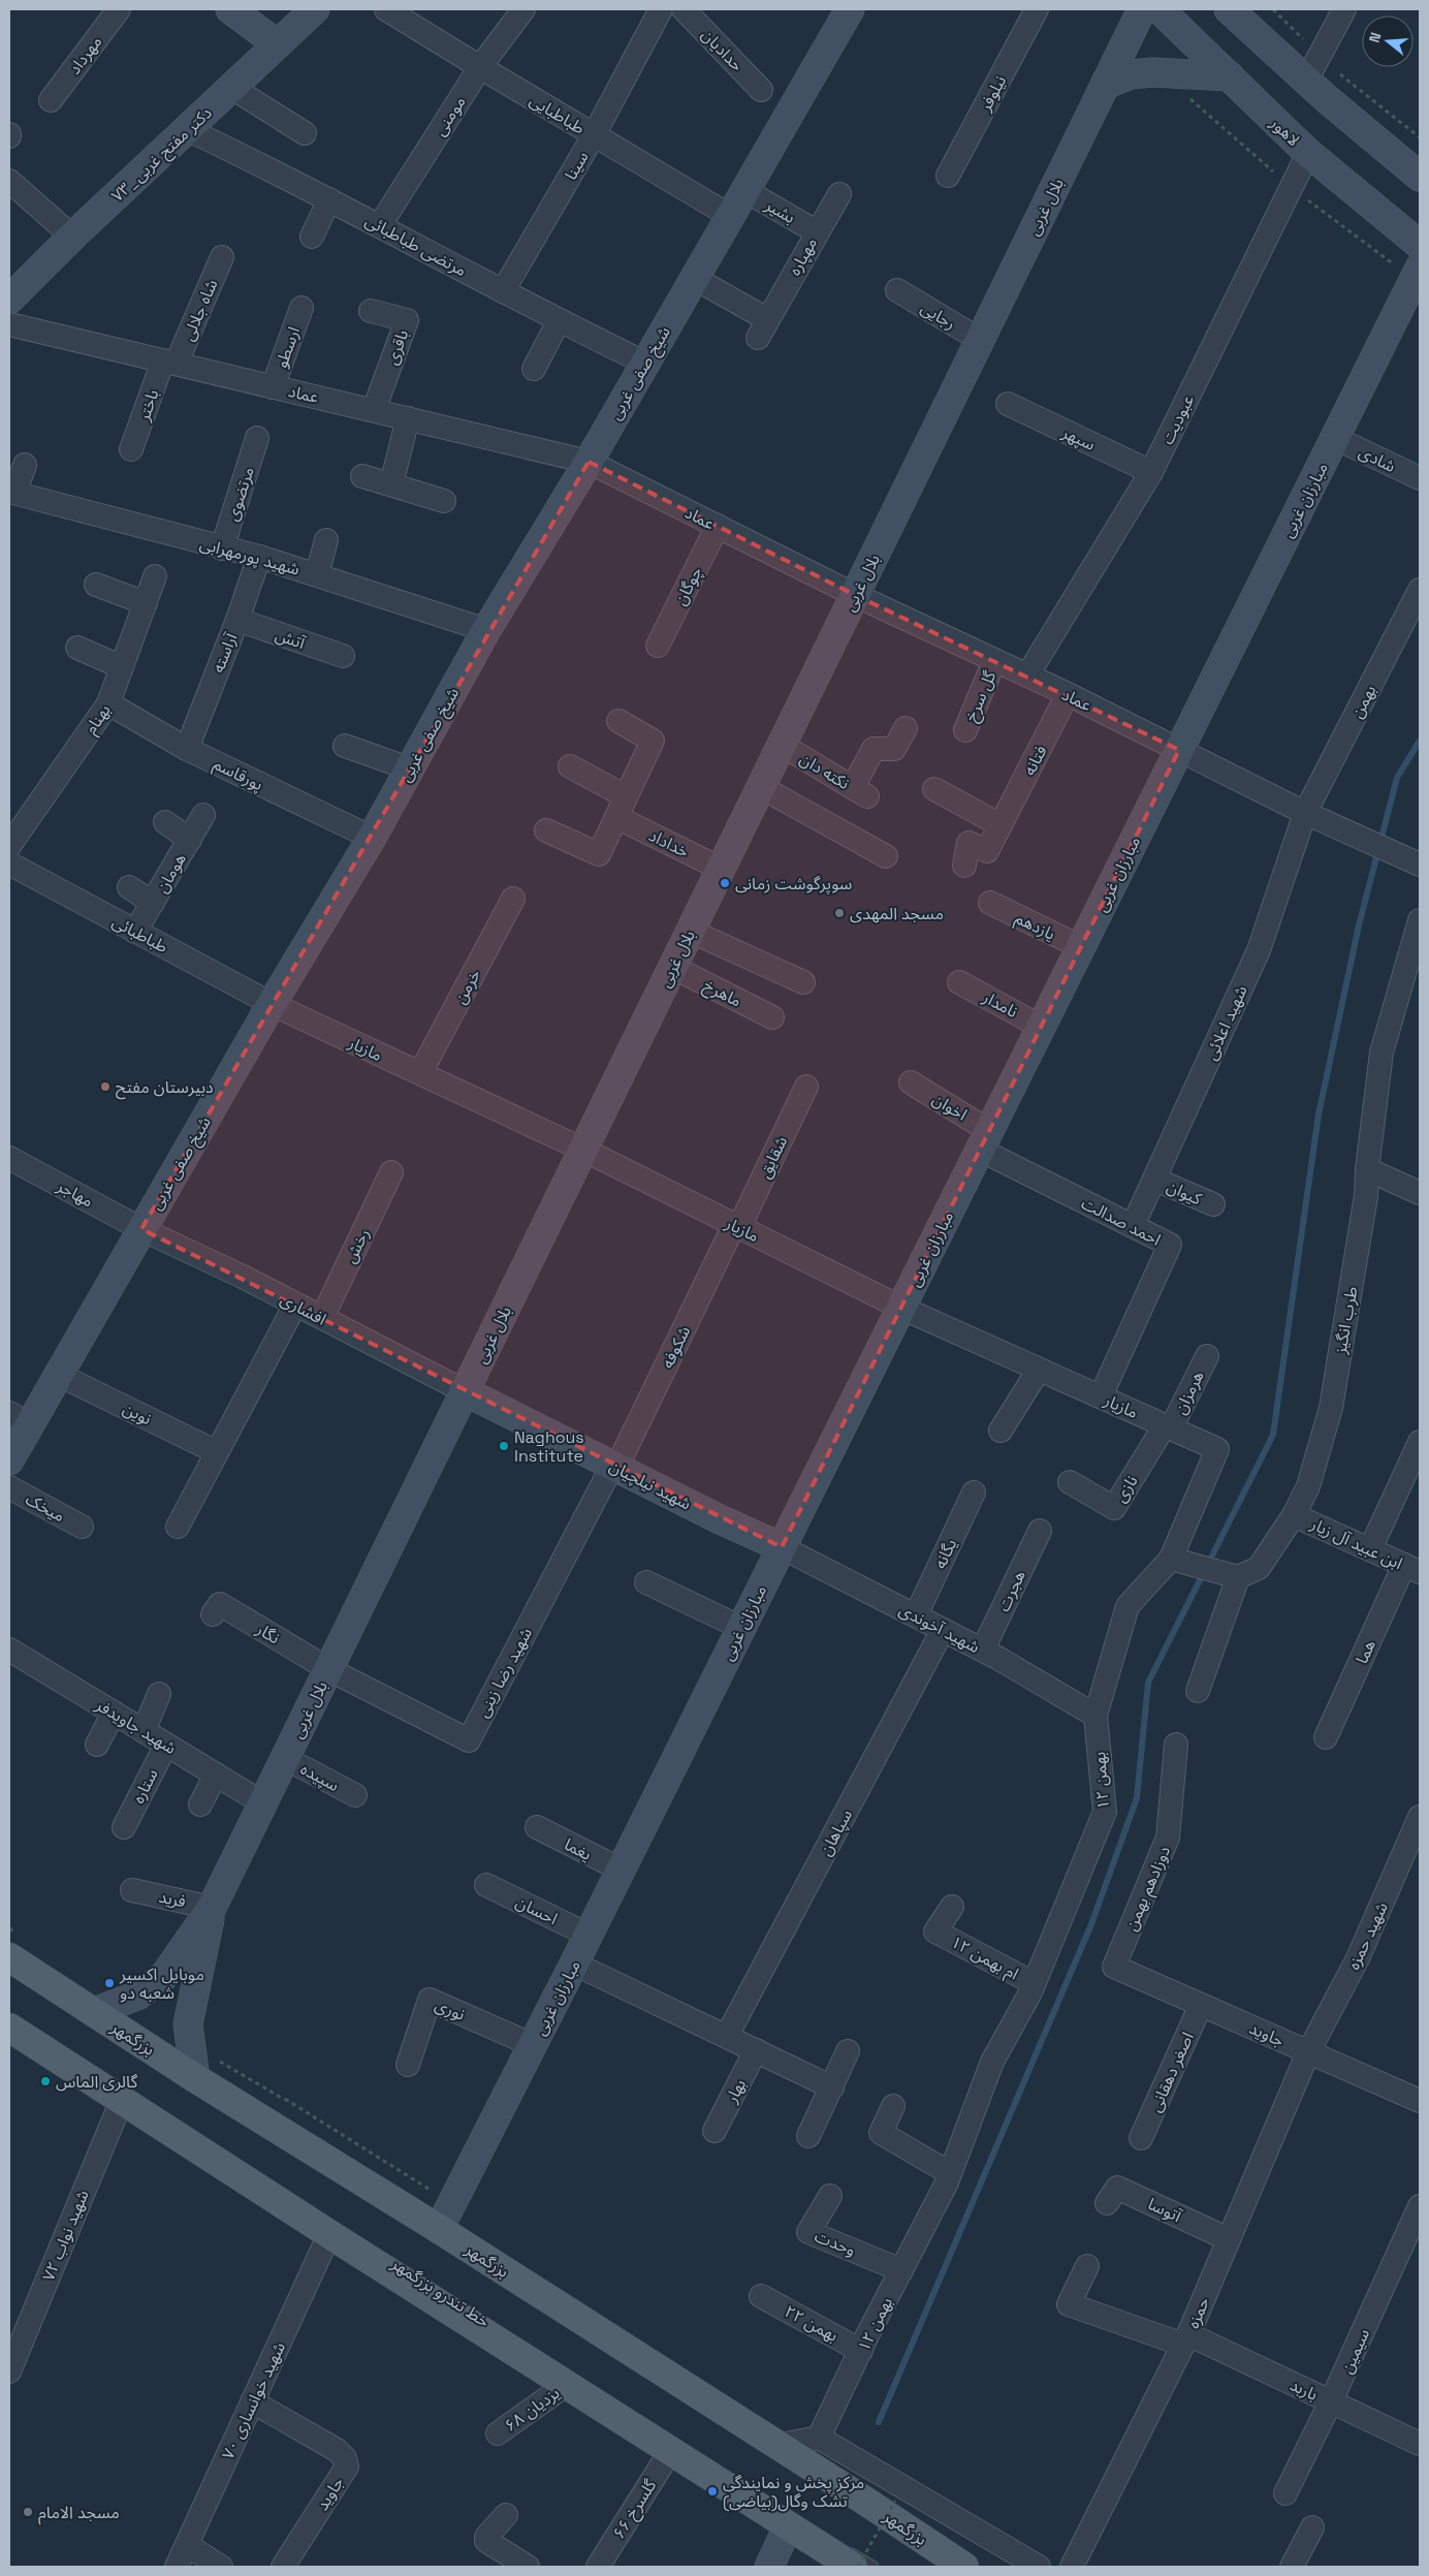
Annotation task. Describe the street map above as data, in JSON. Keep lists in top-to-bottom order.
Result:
{
  "streets": {
    "main road": ["بزرگمهر"],
    "street": [
      "حدادیان",
      "مهرداد",
      "نیلوفر",
      "طباطبایی",
      "مومنی",
      "لاهور",
      "۷۳_دکتر مفتح غربی",
      "سینا",
      "بلال غربی",
      "بشیر",
      "مرتضی طباطبائی",
      "مهپاره",
      "شاه جلالی",
      "رجایی",
      "ارسطو",
      "باقری",
      "شیخ صفی غربی",
      "عماد",
      "باختر",
      "عبودیت",
      "سپهر",
      "شادی",
      "مرتضوی",
      "مبارزان غربی",
      "شهید پورمهرابی",
      "چوگان",
      "آتش",
      "آراسته",
      "گل سرخ",
      "بهمن",
      "بهنام",
      "فتانه",
      "نکته دان",
      "پورقاسم",
      "خداداد",
      "هومان",
      "یازدهم",
      "طباطبائی",
      "خرمن",
      "ماهرخ",
      "نامدار",
      "شهید اعلائی",
      "مازیار",
      "اخوان",
      "شقایق",
      "کیوان",
      "مهاجر",
      "احمد صدالت",
      "رخش",
      "افشاری",
      "طرب انگیز",
      "شکوفه",
      "هرمزان",
      "نوین",
      "شهید نیلچیان",
      "نازی",
      "میخک",
      "ابن عبید آل زیار",
      "یگانه",
      "هجرت",
      "شهید آخوندی",
      "نگار",
      "هما",
      "شهید رضا زینی",
      "شهید جاویدفر",
      "سپیده",
      "۱۲ بهمن",
      "ستاره",
      "سپاهان",
      "یغما",
      "دوزادهم بهمن",
      "فرید",
      "احسان",
      "شهید حمزه",
      "۱۲ ام بهمن",
      "نوری",
      "جاوید",
      "اصغر دهقانی",
      "بهار",
      "آتوسا",
      "شهید نواب ۷۲",
      "وحدت",
      "حمزه",
      "۲۲ بهمن",
      "سیمین",
      "باربد",
      "شهید خوانساری ۷۰",
      "یزدیان ۶۸",
      "گلسرخ ۶۶"
    ],
    "lane": ["خط تندرو بزرگمهر"]
  },
  "crossings": [
    ["طباطبایی", "مومنی"],
    ["طباطبایی", "سینا"],
    ["طباطبایی", "شیخ صفی غربی"],
    ["مومنی", "مرتضی طباطبائی"],
    ["لاهور", "عبودیت"],
    ["۷۳_دکتر مفتح غربی", "مرتضی طباطبائی"],
    ["سینا", "مرتضی طباطبائی"],
    ["بلال غربی", "رجایی"],
    ["بلال غربی", "عماد"],
    ["بلال غربی", "نکته دان"],
    ["بلال غربی", "خداداد"],
    ["بلال غربی", "ماهرخ"],
    ["بلال غربی", "مازیار"],
    ["بلال غربی", "افشاری"],
    ["بلال غربی", "شهید نیلچیان"],
    ["بلال غربی", "نگار"],
    ["بلال غربی", "شهید رضا زینی"],
    ["بلال غربی", "شهید جاویدفر"],
    ["بلال غربی", "سپیده"],
    ["بلال غربی", "فرید"],
    ["بشیر", "مهپاره"],
    ["بشیر", "شیخ صفی غربی"],
    ["مرتضی طباطبائی", "شیخ صفی غربی"],
    ["مهپاره", "شیخ صفی غربی"],
    ["شاه جلالی", "عماد"],
    ["شاه جلالی", "باختر"],
    ["ارسطو", "عماد"],
    ["باقری", "عماد"],
    ["شیخ صفی غربی", "عماد"],
    ["شیخ صفی غربی", "شهید پورمهرابی"],
    ["شیخ صفی غربی", "پورقاسم"],
    ["شیخ صفی غربی", "طباطبائی"],
    ["شیخ صفی غربی", "مازیار"],
    ["شیخ صفی غربی", "مهاجر"],
    ["شیخ صفی غربی", "افشاری"],
    ["شیخ صفی غربی", "نوین"],
    ["عماد", "باختر"],
    ["عماد", "عبودیت"],
    ["عماد", "مبارزان غربی"],
    ["عماد", "چوگان"],
    ["عماد", "گل سرخ"],
    ["عماد", "بهمن"],
    ["عماد", "فتانه"],
    ["عماد", "شهید اعلائی"],
    ["عبودیت", "سپهر"],
    ["شادی", "مبارزان غربی"],
    ["مرتضوی", "شهید پورمهرابی"],
    ["مبارزان غربی", "یازدهم"],
    ["مبارزان غربی", "نامدار"],
    ["مبارزان غربی", "مازیار"],
    ["مبارزان غربی", "اخوان"],
    ["مبارزان غربی", "احمد صدالت"],
    ["مبارزان غربی", "شهید نیلچیان"],
    ["مبارزان غربی", "شهید آخوندی"],
    ["مبارزان غربی", "یغما"],
    ["مبارزان غربی", "احسان"],
    ["مبارزان غربی", "نوری"],
    ["مبارزان غربی", "بزرگمهر"],
    ["شهید پورمهرابی", "آراسته"],
    ["آتش", "آراسته"],
    ["آراسته", "پورقاسم"],
    ["بهمن", "شهید اعلائی"],
    ["بهنام", "پورقاسم"],
    ["هومان", "طباطبائی"],
    ["طباطبائی", "مازیار"],
    ["خرمن", "مازیار"],
    ["شهید اعلائی", "کیوان"],
    ["شهید اعلائی", "احمد صدالت"],
    ["مازیار", "شقایق"],
    ["مازیار", "احمد صدالت"],
    ["مازیار", "شکوفه"],
    ["مازیار", "هرمزان"],
    ["مازیار", "نازی"],
    ["مازیار", "۱۲ بهمن"],
    ["اخوان", "احمد صدالت"],
    ["شقایق", "شکوفه"],
    ["مهاجر", "افشاری"],
    ["رخش", "افشاری"],
    ["افشاری", "شهید نیلچیان"],
    ["طرب انگیز", "ابن عبید آل زیار"],
    ["شکوفه", "شهید نیلچیان"],
    ["شکوفه", "شهید رضا زینی"],
    ["هرمزان", "نازی"],
    ["شهید نیلچیان", "شهید آخوندی"],
    ["شهید نیلچیان", "شهید رضا زینی"],
    ["ابن عبید آل زیار", "هما"],
    ["یگانه", "شهید آخوندی"],
    ["هجرت", "شهید آخوندی"],
    ["شهید آخوندی", "۱۲ بهمن"],
    ["شهید آخوندی", "سپاهان"],
    ["نگار", "شهید رضا زینی"],
    ["شهید جاویدفر", "ستاره"],
    ["۱۲ بهمن", "۱۲ ام بهمن"],
    ["۱۲ بهمن", "وحدت"],
    ["۱۲ بهمن", "۲۲ بهمن"],
    ["دوزادهم بهمن", "جاوید"],
    ["شهید حمزه", "جاوید"],
    ["شهید حمزه", "حمزه"],
    ["جاوید", "اصغر دهقانی"],
    ["جاوید", "حمزه"],
    ["جاوید", "شهید خوانساری ۷۰"],
    ["آتوسا", "حمزه"],
    ["خط تندرو بزرگمهر", "گلسرخ ۶۶"],
    ["حمزه", "باربد"],
    ["سیمین", "باربد"]
  ],
  "places": [
    "سوپرگوشت زمانی",
    "مسجد المهدی",
    "دبیرستان مفتح",
    "Naghous Institute",
    "موبایل اکسیر شعبه دو",
    "گالری الماس",
    "مرکز پخش و نمایندگی تشک وگال(بیاضی)",
    "مسجد الامام"
  ],
  "north": "left"
}
